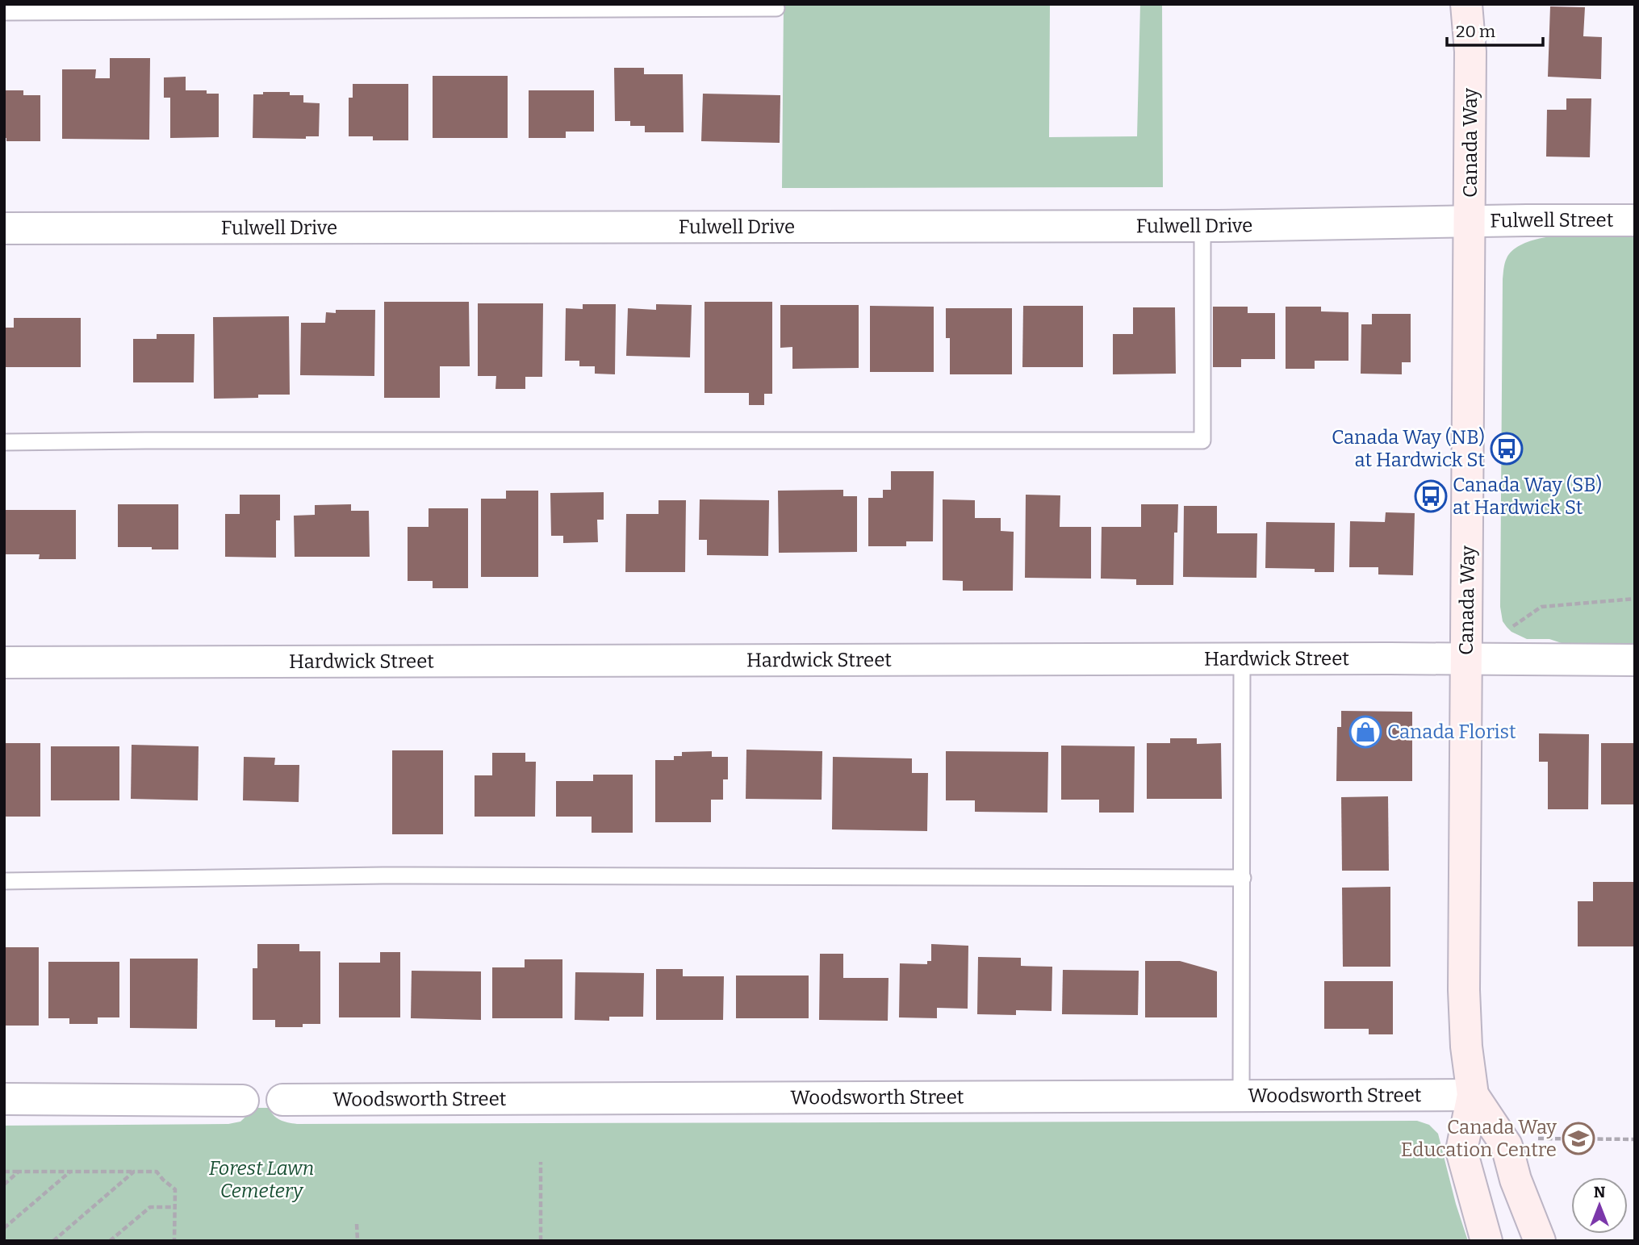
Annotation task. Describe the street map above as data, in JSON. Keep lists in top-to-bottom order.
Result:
{
  "streets": {
    "main road": ["Canada Way"],
    "street": [
      "Fulwell Street",
      "Fulwell Drive",
      "Hardwick Street",
      "Woodsworth Street"
    ]
  },
  "crossings": [
    ["Canada Way", "Fulwell Street"],
    ["Canada Way", "Fulwell Drive"],
    ["Canada Way", "Hardwick Street"],
    ["Canada Way", "Woodsworth Street"],
    ["Fulwell Street", "Fulwell Drive"]
  ],
  "parks": ["Forest Lawn Cemetery"],
  "places": {
    "bus stop": ["Canada Way (NB) at Hardwick St", "Canada Way (SB) at Hardwick St"],
    "shop": ["Canada Florist"],
    "school or university": ["Canada Way Education Centre"]
  },
  "scale_bar": "20 m",
  "north": "top"
}
